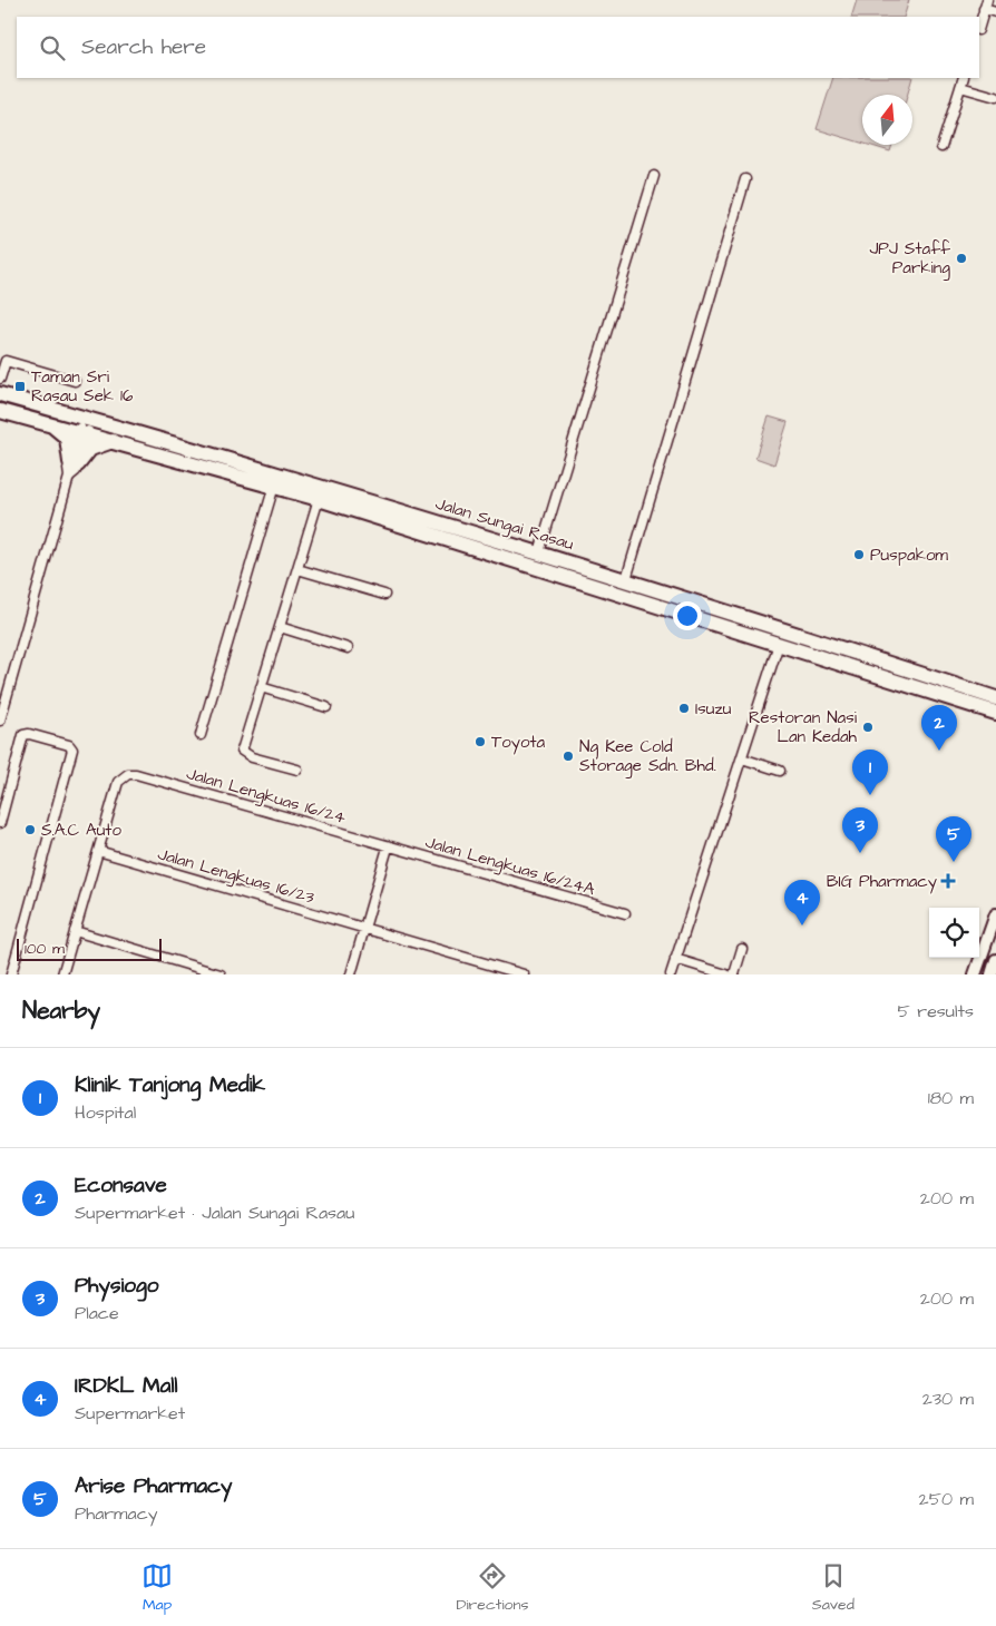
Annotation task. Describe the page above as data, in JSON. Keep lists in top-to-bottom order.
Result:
{
  "streets": {
    "main road": ["Jalan Sungai Rasau"],
    "street": ["Jalan Lengkuas 16/24", "Jalan Lengkuas 16/24A", "Jalan Lengkuas 16/23"]
  },
  "crossings": [
    ["Jalan Lengkuas 16/24", "Jalan Lengkuas 16/24A"],
    ["Jalan Lengkuas 16/24", "Jalan Lengkuas 16/23"]
  ],
  "places": {
    "other": [
      "JPJ Staff Parking",
      "Puspakom",
      "Isuzu",
      "Restoran Nasi Lan Kedah",
      "Toyota",
      "Ng Kee Cold Storage Sdn. Bhd.",
      "S.A.C Auto"
    ],
    "transit": ["Taman Sri Rasau Sek 16"],
    "health": ["BIG Pharmacy"]
  },
  "scale_bar": "100 m",
  "north": "top",
  "page": {
    "search": "Search here",
    "pins": [
      "2",
      "1",
      "3",
      "5",
      "4"
    ],
    "scale": "100 m",
    "heading": ["Nearby", "5 results"],
    "list": [
      {
        "mark": "1",
        "name": "Klinik Tanjong Medik",
        "note": "Hospital",
        "value": "180 m"
      },
      {
        "mark": "2",
        "name": "Econsave",
        "note": "Supermarket · Jalan Sungai Rasau",
        "value": "200 m"
      },
      {
        "mark": "3",
        "name": "Physiogo",
        "note": "Place",
        "value": "200 m"
      },
      {
        "mark": "4",
        "name": "IRDKL Mall",
        "note": "Supermarket",
        "value": "230 m"
      },
      {
        "mark": "5",
        "name": "Arise Pharmacy",
        "note": "Pharmacy",
        "value": "250 m"
      }
    ],
    "nav": ["Map", "Directions", "Saved"]
  }
}
